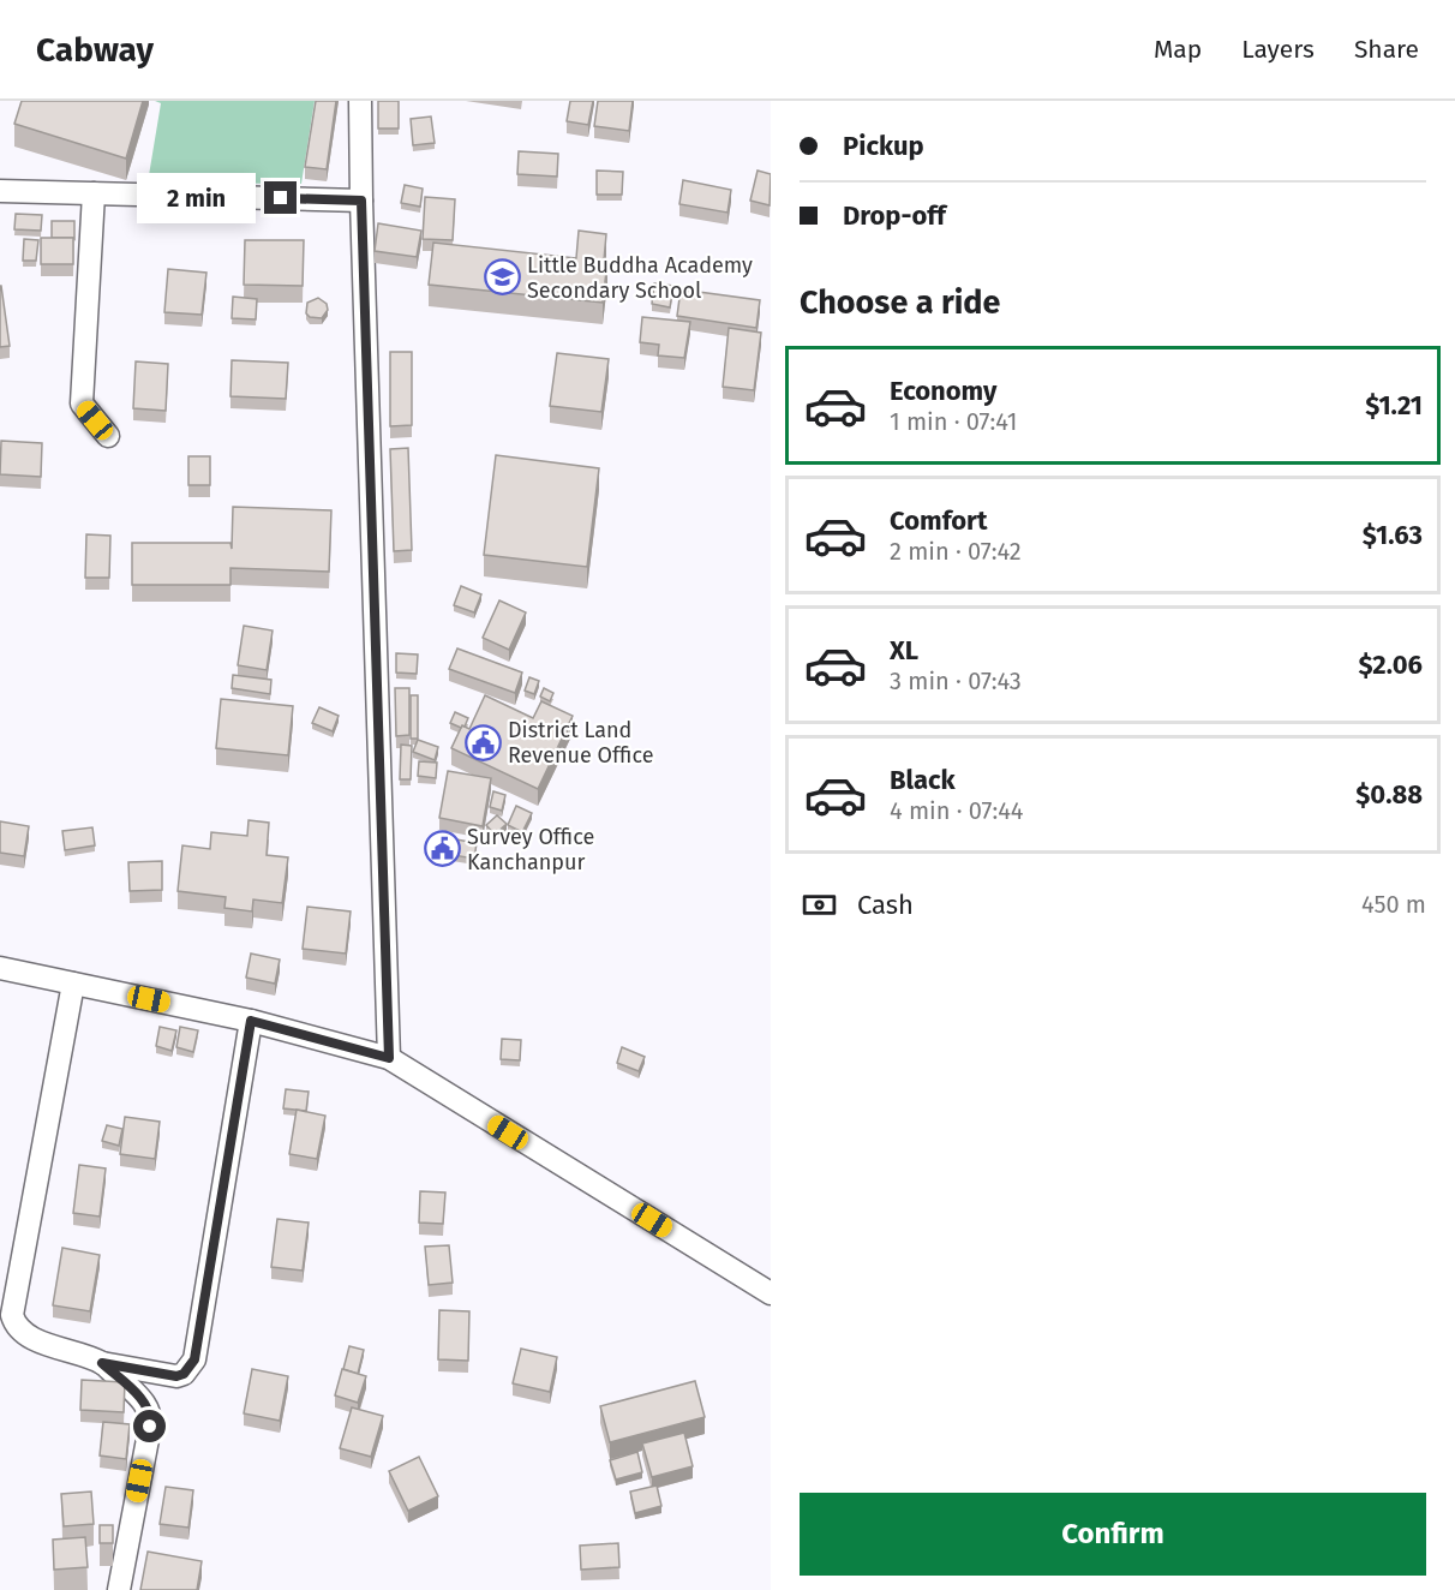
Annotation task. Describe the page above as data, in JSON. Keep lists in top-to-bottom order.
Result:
{
  "places": {
    "school or university": ["Little Buddha Academy Secondary School"],
    "public building": ["District Land Revenue Office", "Survey Office Kanchanpur"]
  },
  "page": {
    "header": "Cabway",
    "nav": ["Map", "Layers", "Share"],
    "banner": ["Pickup", "Drop-off"],
    "bubble": "2 min",
    "heading": "Choose a ride",
    "list": [
      {
        "name": "Economy",
        "note": "1 min · 07:41",
        "value": "$1.21"
      },
      {
        "name": "Comfort",
        "note": "2 min · 07:42",
        "value": "$1.63"
      },
      {
        "name": "XL",
        "note": "3 min · 07:43",
        "value": "$2.06"
      },
      {
        "name": "Black",
        "note": "4 min · 07:44",
        "value": "$0.88"
      }
    ],
    "pay": ["Cash", "450 m"],
    "buttons": "Confirm"
  }
}
